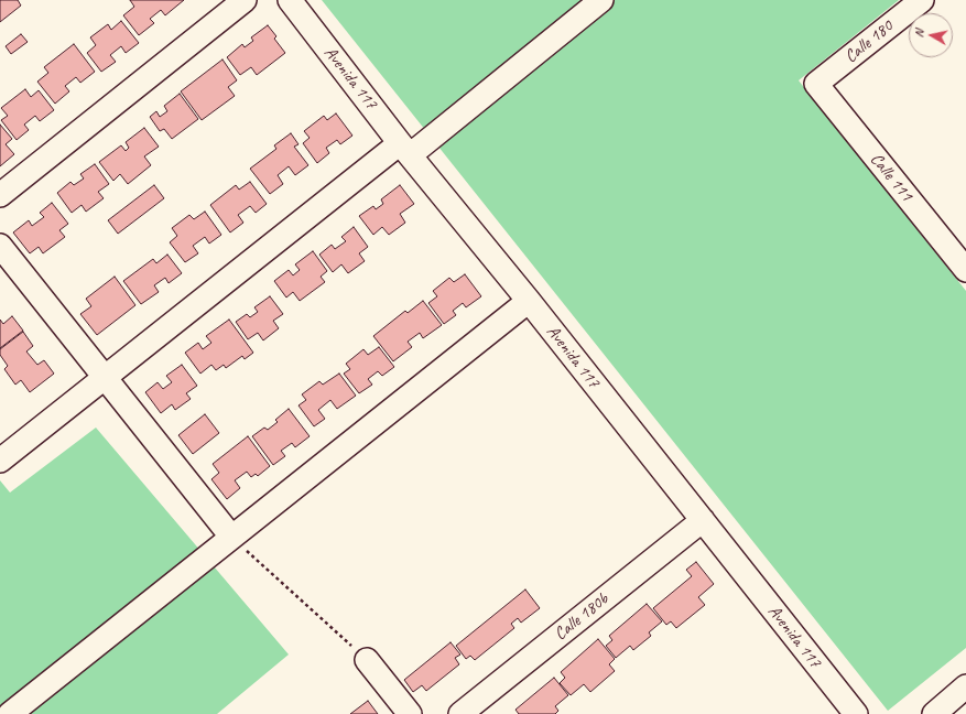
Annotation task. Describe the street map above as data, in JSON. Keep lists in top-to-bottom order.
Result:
{
  "streets": {
    "street": [
      "Calle 180",
      "Avenida 117",
      "Calle 111",
      "Calle 180b"
    ]
  },
  "crossings": [
    ["Calle 180", "Calle 111"],
    ["Avenida 117", "Calle 180b"]
  ],
  "north": "left"
}
